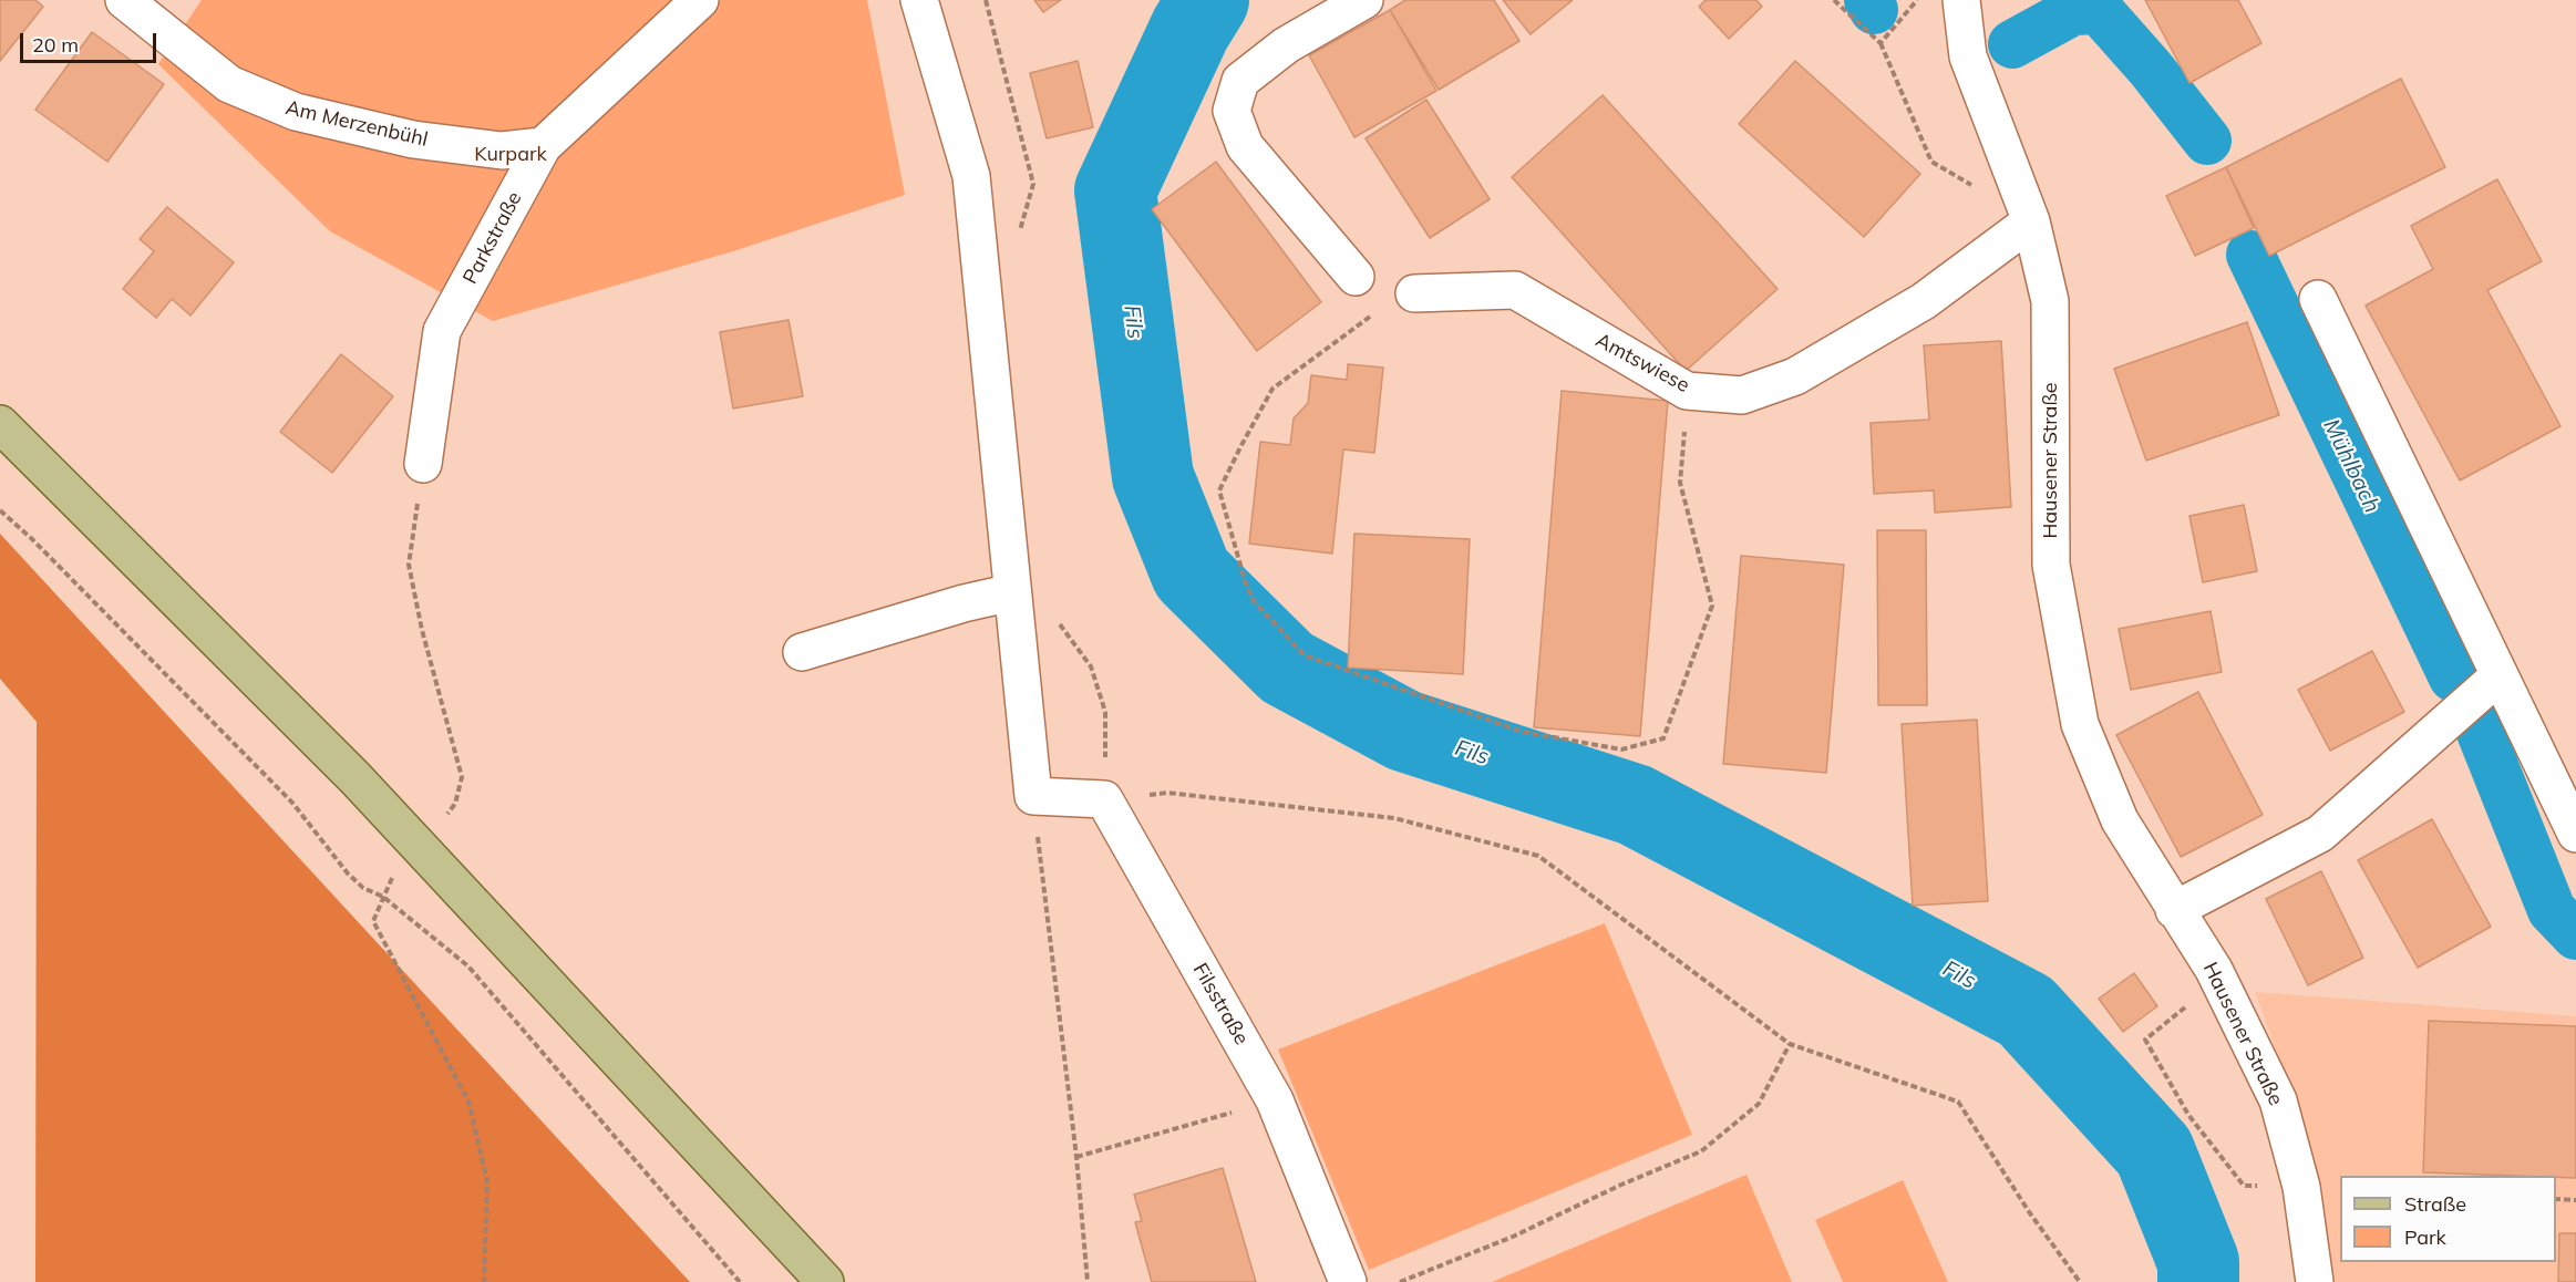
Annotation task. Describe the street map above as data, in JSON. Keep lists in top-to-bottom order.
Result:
{
  "streets": {
    "street": [
      "Am Merzenbühl",
      "Parkstraße",
      "Amtswiese",
      "Hausener Straße",
      "Filsstraße"
    ]
  },
  "crossings": [
    ["Am Merzenbühl", "Parkstraße"],
    ["Amtswiese", "Hausener Straße"]
  ],
  "water": ["Fils", "Mühlbach"],
  "parks": ["Kurpark"],
  "legend": ["Straße", "Park"],
  "scale_bar": "20 m"
}
